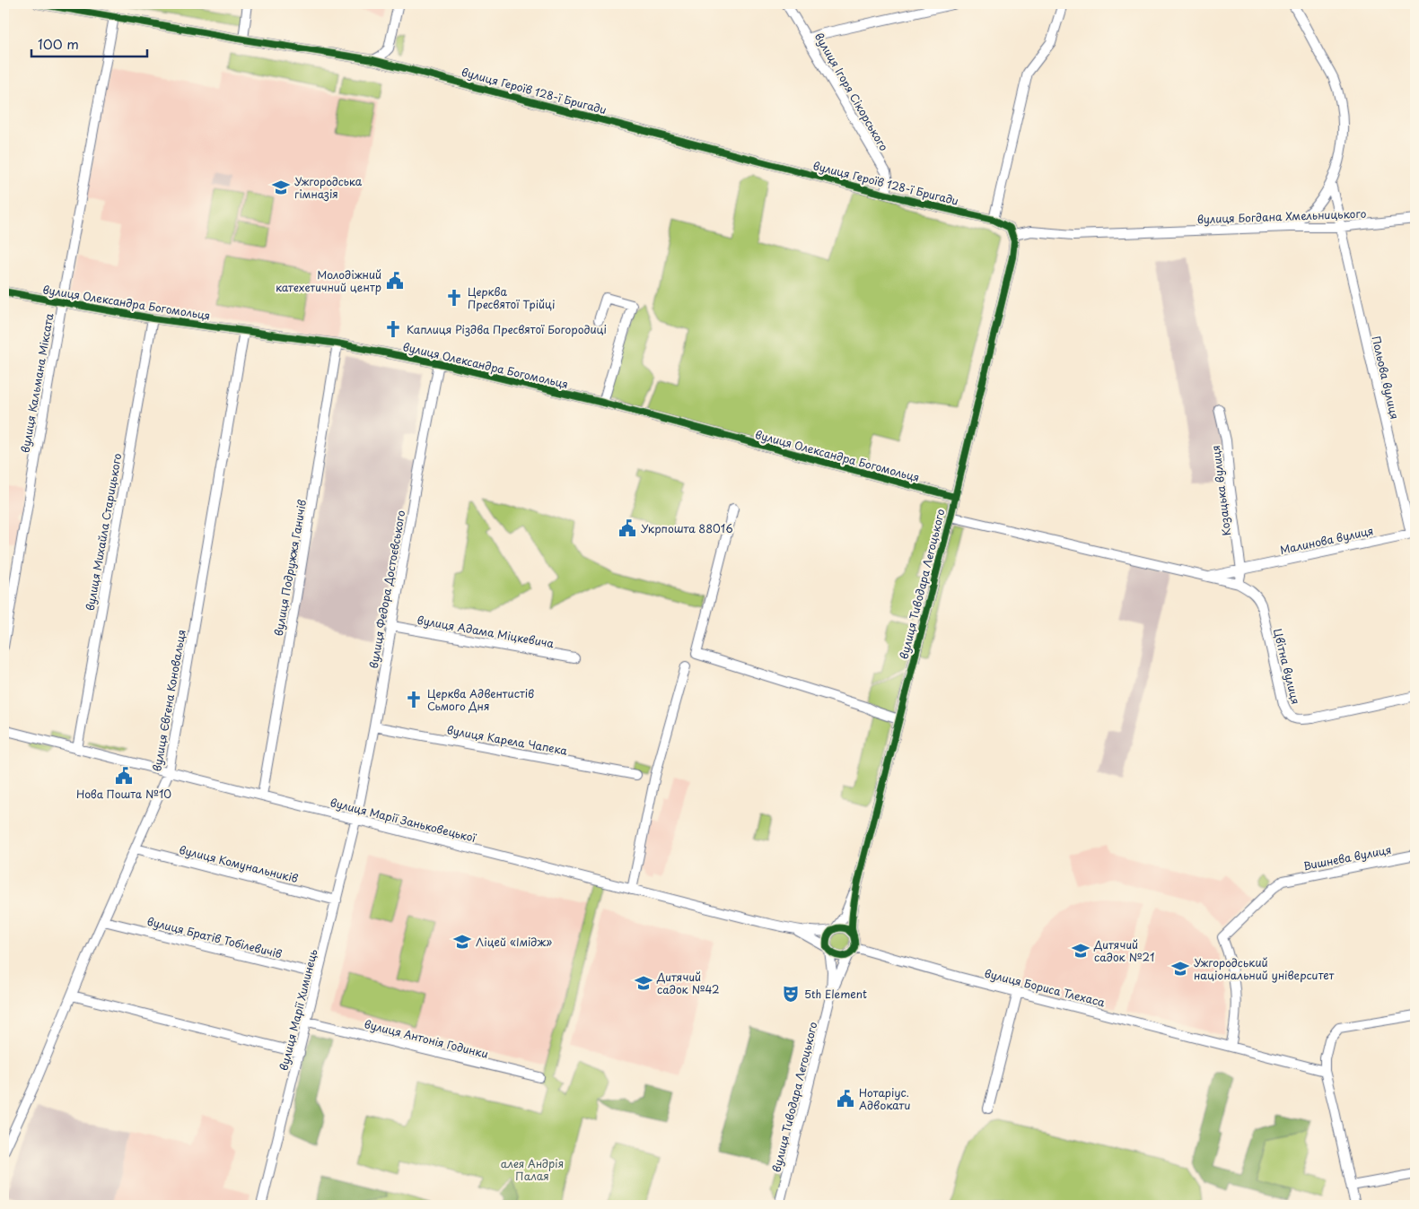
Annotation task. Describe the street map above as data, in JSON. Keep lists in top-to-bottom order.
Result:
{
  "streets": {
    "street": [
      "вулиця Героїв 128-ї Бригади",
      "вулиця Ігоря Сікорського",
      "вулиця Богдана Хмельницького",
      "вулиця Олександра Богомольця",
      "Польова вулиця",
      "вулиця Кальмана Міксата",
      "Козацька вулиця",
      "вулиця Михайла Старицького",
      "Малинова вулиця",
      "вулиця Подружжя Ганичів",
      "вулиця Тиводара Легоцького",
      "вулиця Федора Достоєвського",
      "вулиця Адама Міцкевича",
      "Цвітна вулиця",
      "вулиця Євгена Коновальця",
      "вулиця Карела Чапека",
      "вулиця Марії Заньковецької",
      "Вишнева вулиця",
      "вулиця Комунальників",
      "вулиця Братів Тобілевичів",
      "вулиця Бориса Тлехаса",
      "вулиця Марії Химинець",
      "вулиця Антонія Годинки"
    ]
  },
  "crossings": [
    ["вулиця Героїв 128-ї Бригади", "вулиця Ігоря Сікорського"],
    ["вулиця Героїв 128-ї Бригади", "вулиця Богдана Хмельницького"],
    ["вулиця Героїв 128-ї Бригади", "вулиця Кальмана Міксата"],
    ["вулиця Героїв 128-ї Бригади", "вулиця Тиводара Легоцького"],
    ["вулиця Богдана Хмельницького", "Польова вулиця"],
    ["вулиця Богдана Хмельницького", "вулиця Тиводара Легоцького"],
    ["вулиця Олександра Богомольця", "вулиця Кальмана Міксата"],
    ["вулиця Олександра Богомольця", "вулиця Михайла Старицького"],
    ["вулиця Олександра Богомольця", "вулиця Подружжя Ганичів"],
    ["вулиця Олександра Богомольця", "вулиця Тиводара Легоцького"],
    ["вулиця Олександра Богомольця", "вулиця Федора Достоєвського"],
    ["вулиця Олександра Богомольця", "вулиця Євгена Коновальця"],
    ["Польова вулиця", "Малинова вулиця"],
    ["Козацька вулиця", "Малинова вулиця"],
    ["Козацька вулиця", "Цвітна вулиця"],
    ["вулиця Михайла Старицького", "вулиця Марії Заньковецької"],
    ["вулиця Подружжя Ганичів", "вулиця Марії Заньковецької"],
    ["вулиця Тиводара Легоцького", "вулиця Марії Заньковецької"],
    ["вулиця Тиводара Легоцького", "вулиця Бориса Тлехаса"],
    ["вулиця Федора Достоєвського", "вулиця Адама Міцкевича"],
    ["вулиця Федора Достоєвського", "вулиця Карела Чапека"],
    ["вулиця Федора Достоєвського", "вулиця Марії Заньковецької"],
    ["вулиця Федора Достоєвського", "вулиця Марії Химинець"],
    ["вулиця Євгена Коновальця", "вулиця Марії Заньковецької"],
    ["вулиця Євгена Коновальця", "вулиця Комунальників"],
    ["вулиця Євгена Коновальця", "вулиця Братів Тобілевичів"],
    ["вулиця Марії Заньковецької", "вулиця Бориса Тлехаса"],
    ["вулиця Марії Заньковецької", "вулиця Марії Химинець"],
    ["Вишнева вулиця", "вулиця Бориса Тлехаса"],
    ["вулиця Комунальників", "вулиця Марії Химинець"],
    ["вулиця Братів Тобілевичів", "вулиця Марії Химинець"],
    ["вулиця Марії Химинець", "вулиця Антонія Годинки"]
  ],
  "parks": ["алея Андрія Палая"],
  "places": {
    "school or university": [
      "Ужгородська гімназія",
      "Ліцей «Імідж»",
      "Дитячий садок №21",
      "Ужгородський національний університет",
      "Дитячий садок №42"
    ],
    "public building": [
      "Молодіжний катехетичний центр",
      "Укрпошта 88016",
      "Нова Пошта №10",
      "Нотаріус. Адвокати"
    ],
    "church": ["Церква Пресвятої Трійці", "Каплиця Різдва Пресвятої Богородиці", "Церква Адвентистів Сьмого Дня"],
    "theatre": ["5th Element"]
  },
  "scale_bar": "100 m"
}
